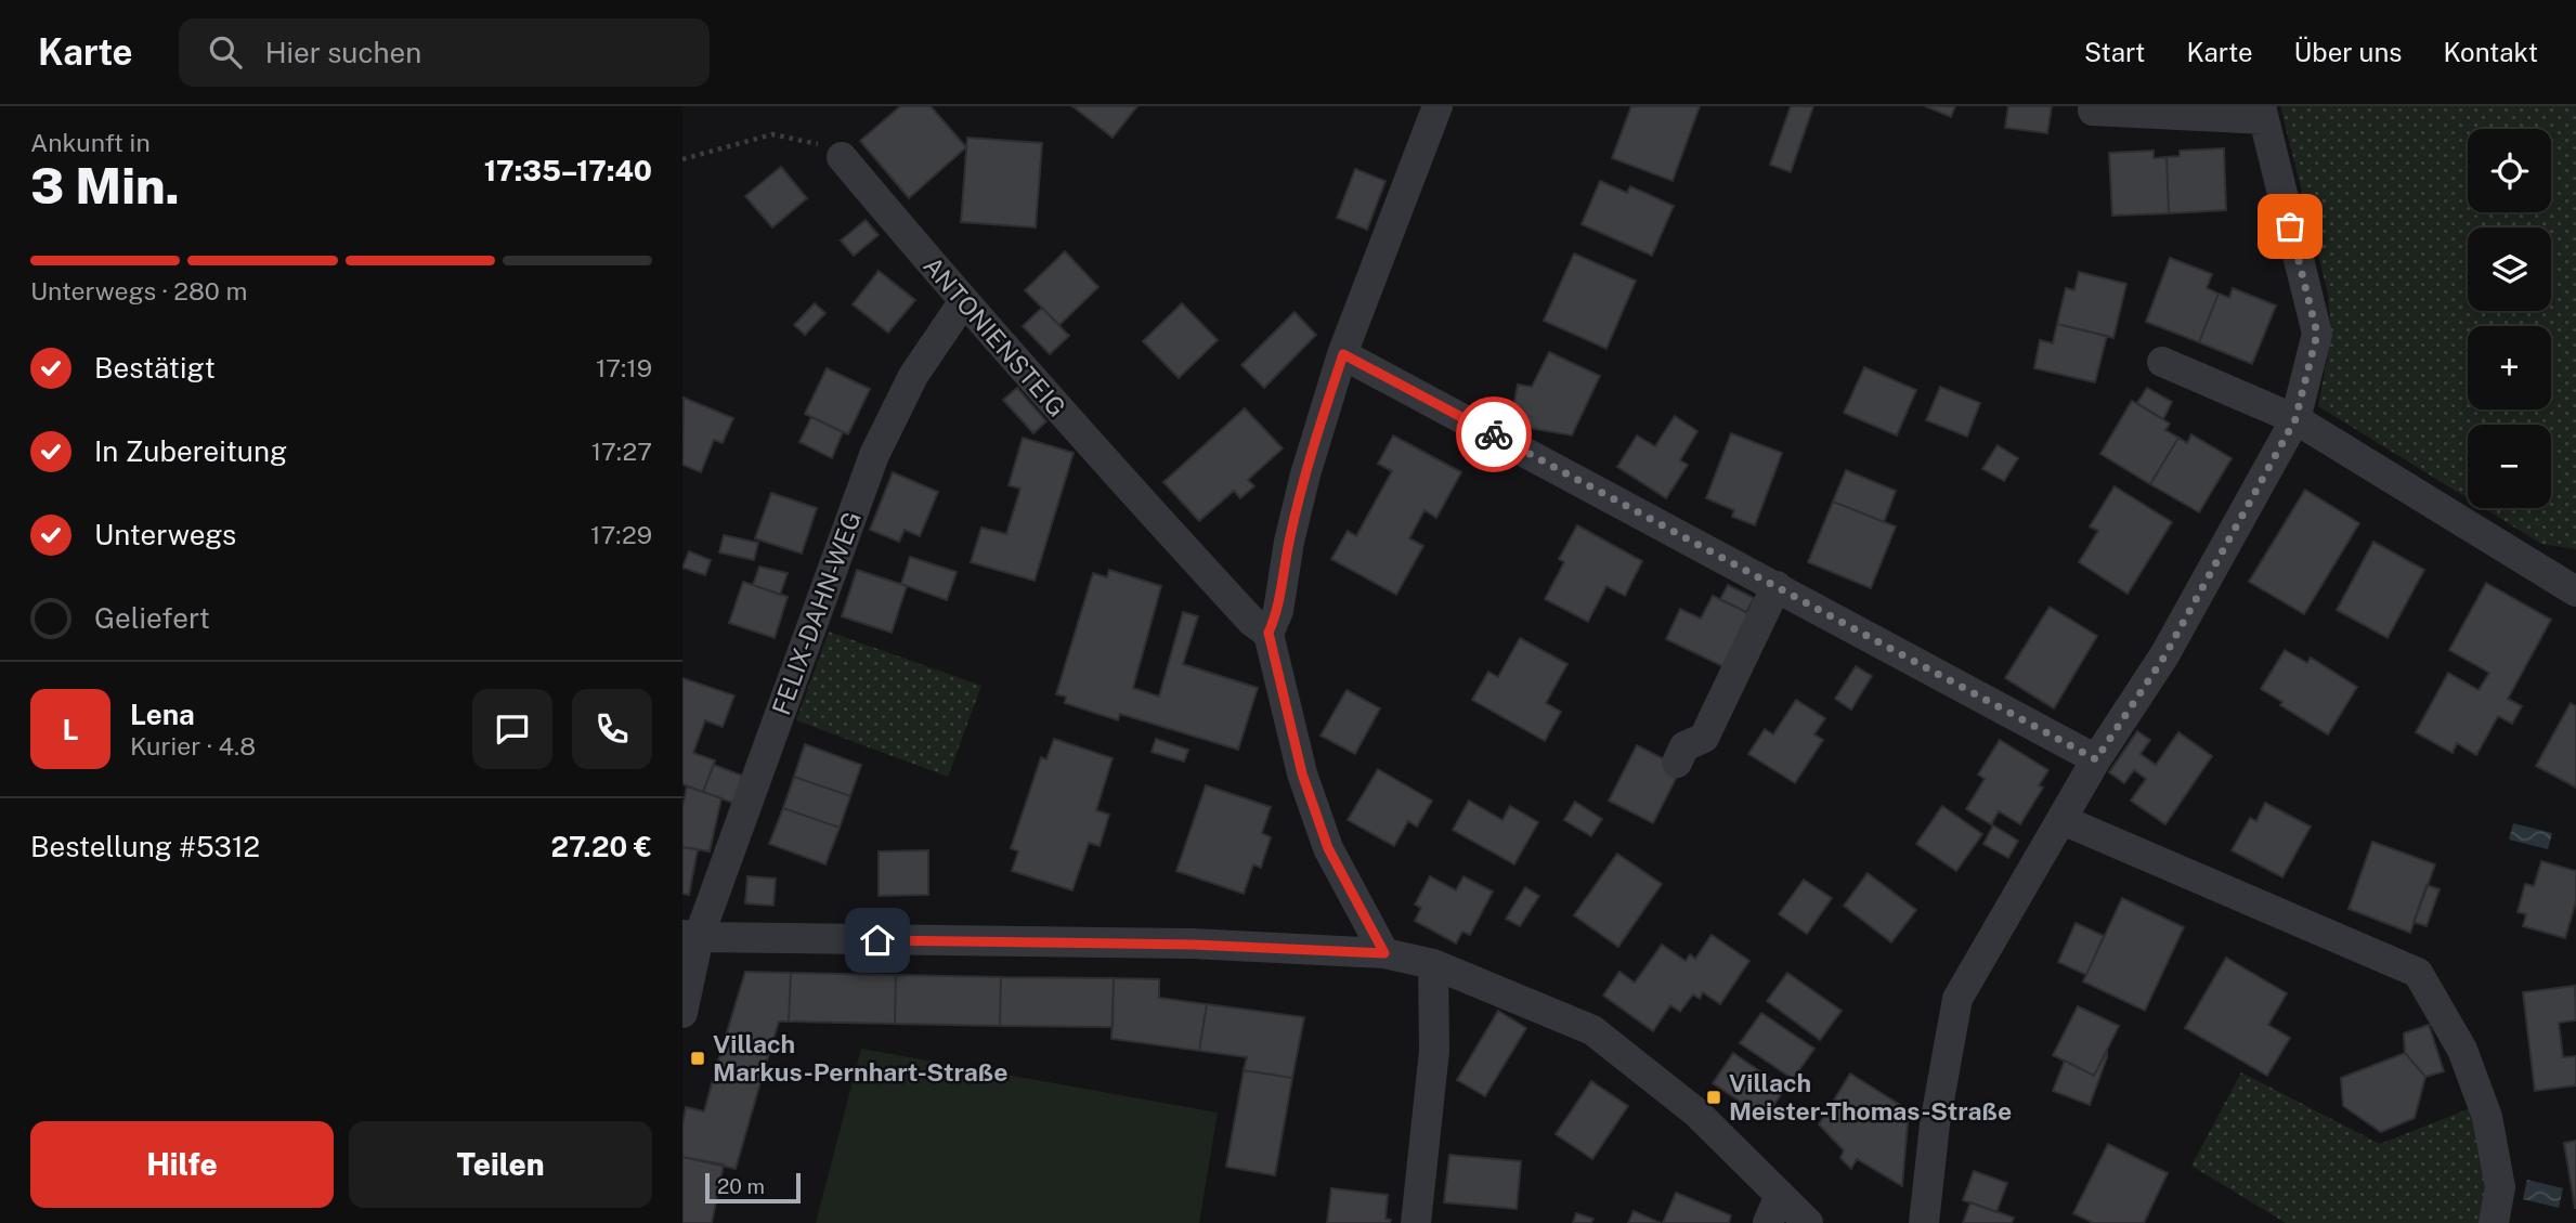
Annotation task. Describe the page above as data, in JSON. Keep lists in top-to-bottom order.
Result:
{
  "streets": {
    "street": ["ANTONIENSTEIG", "FELIX-DAHN-WEG"]
  },
  "crossings": [
    ["ANTONIENSTEIG", "FELIX-DAHN-WEG"]
  ],
  "places": {
    "transit": ["Villach Markus-Pernhart-Straße", "Villach Meister-Thomas-Straße"]
  },
  "scale_bar": "20 m",
  "page": {
    "header": "Karte",
    "search": "Hier suchen",
    "nav": [
      "Start",
      "Karte",
      "Über uns",
      "Kontakt"
    ],
    "heading": ["3 Min.", "Ankunft in", "17:35–17:40"],
    "panel": [
      "Lena",
      "Kurier · 4.8",
      "Bestellung #5312",
      "27.20 €"
    ],
    "map_buttons": ["+", "−"],
    "bar": "Unterwegs · 280 m",
    "list": [
      ["Bestätigt", "17:19"],
      ["In Zubereitung", "17:27"],
      ["Unterwegs", "17:29"],
      "Geliefert"
    ],
    "round": "L",
    "buttons": ["Hilfe", "Teilen"],
    "scale": "20 m"
  }
}
